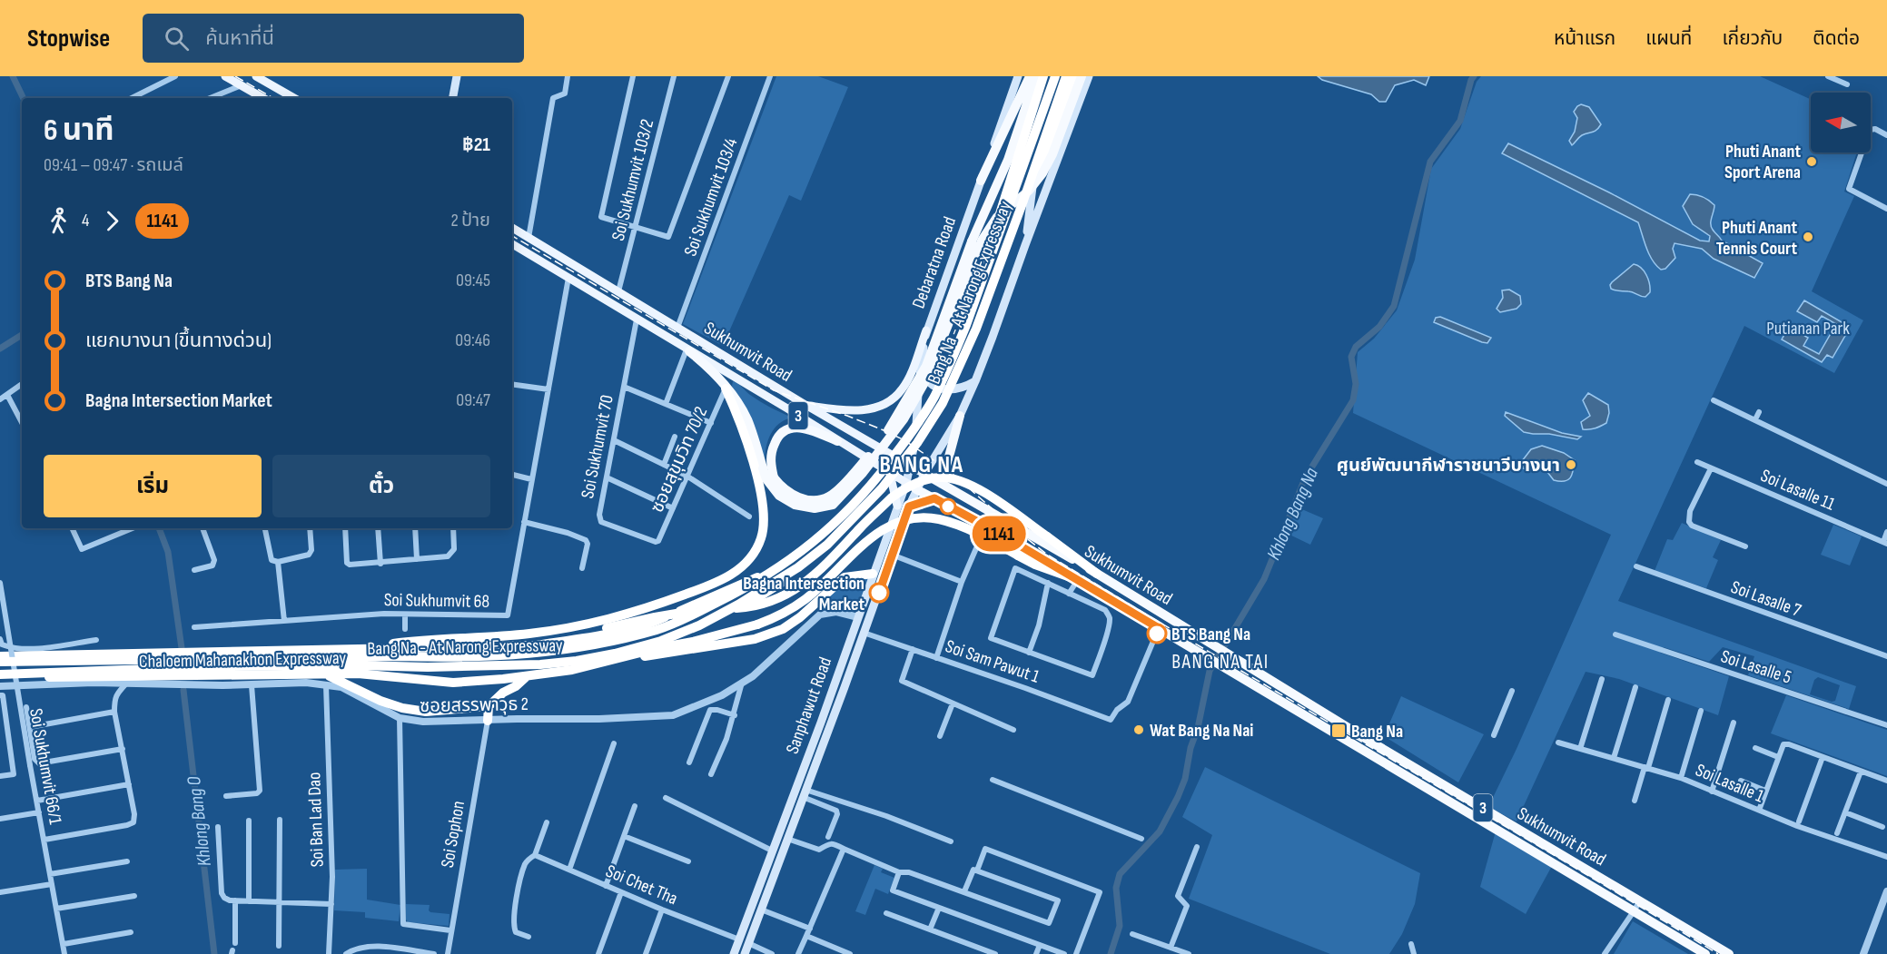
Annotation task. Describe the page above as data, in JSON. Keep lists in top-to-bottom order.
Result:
{
  "streets": {
    "highway": [
      "Bang Na - At Narong Expressway",
      "Sukhumvit Road",
      "3",
      "Chaloem Mahanakhon Expressway"
    ],
    "main road": ["Debaratna Road", "Sanphawut Road"],
    "street": [
      "Soi Sukhumvit 103/2",
      "Soi Sukhumvit 103/4",
      "Soi Sukhumvit 70",
      "ซอยสุขุมวิท 70/2",
      "Soi Lasalle 11",
      "Soi Lasalle 7",
      "Soi Sukhumvit 68",
      "Soi Sam Pawut 1",
      "Soi Lasalle 5",
      "ซอยสรรพาวุธ 2",
      "Soi Sukhumvit 66/1",
      "Soi Lasalle 1",
      "Soi Ban Lad Dao",
      "Soi Sophon",
      "Soi Chet Tha"
    ]
  },
  "crossings": [
    ["Soi Sukhumvit 103/2", "Sukhumvit Road"],
    ["Soi Sukhumvit 103/4", "Sukhumvit Road"],
    ["Debaratna Road", "Sukhumvit Road"],
    ["Debaratna Road", "Sanphawut Road"],
    ["Bang Na - At Narong Expressway", "Chaloem Mahanakhon Expressway"],
    ["Sukhumvit Road", "Soi Sukhumvit 70"],
    ["Sukhumvit Road", "Soi Sukhumvit 68"],
    ["Sukhumvit Road", "Soi Sam Pawut 1"],
    ["Sukhumvit Road", "Sanphawut Road"],
    ["Soi Sukhumvit 70", "ซอยสุขุมวิท 70/2"],
    ["Soi Sam Pawut 1", "Sanphawut Road"],
    ["ซอยสรรพาวุธ 2", "Sanphawut Road"],
    ["ซอยสรรพาวุธ 2", "Soi Ban Lad Dao"],
    ["ซอยสรรพาวุธ 2", "Soi Sophon"],
    ["Sanphawut Road", "Soi Chet Tha"]
  ],
  "districts": ["BANG NA", "BANG NA TAI"],
  "water": ["Khlong Bang Na", "Khlong Bang O"],
  "parks": ["Putianan Park"],
  "places": {
    "other": [
      "Phuti Anant Sport Arena",
      "Phuti Anant Tennis Court",
      "ศูนย์พัฒนากีฬาราชนาวีบางนา",
      "Bagna Intersection Market",
      "BTS Bang Na",
      "Wat Bang Na Nai"
    ],
    "transit": ["Bang Na"]
  },
  "lines": ["bus line 1141"],
  "north": "left",
  "page": {
    "header": "Stopwise",
    "search": "ค้นหาที่นี่",
    "nav": [
      "หน้าแรก",
      "แผนที่",
      "เกี่ยวกับ",
      "ติดต่อ"
    ],
    "on_map": "1141",
    "heading": ["6 นาที", "09:41 – 09:47 · รถเมล์", "฿21"],
    "legs": ["4", "1141", "2 ป้าย"],
    "list": [
      {
        "name": "BTS Bang Na",
        "value": "09:45"
      },
      {
        "name": "แยกบางนา (ขึ้นทางด่วน)",
        "value": "09:46"
      },
      {
        "name": "Bagna Intersection Market",
        "value": "09:47"
      }
    ],
    "buttons": ["เริ่ม", "ตั๋ว"]
  }
}
